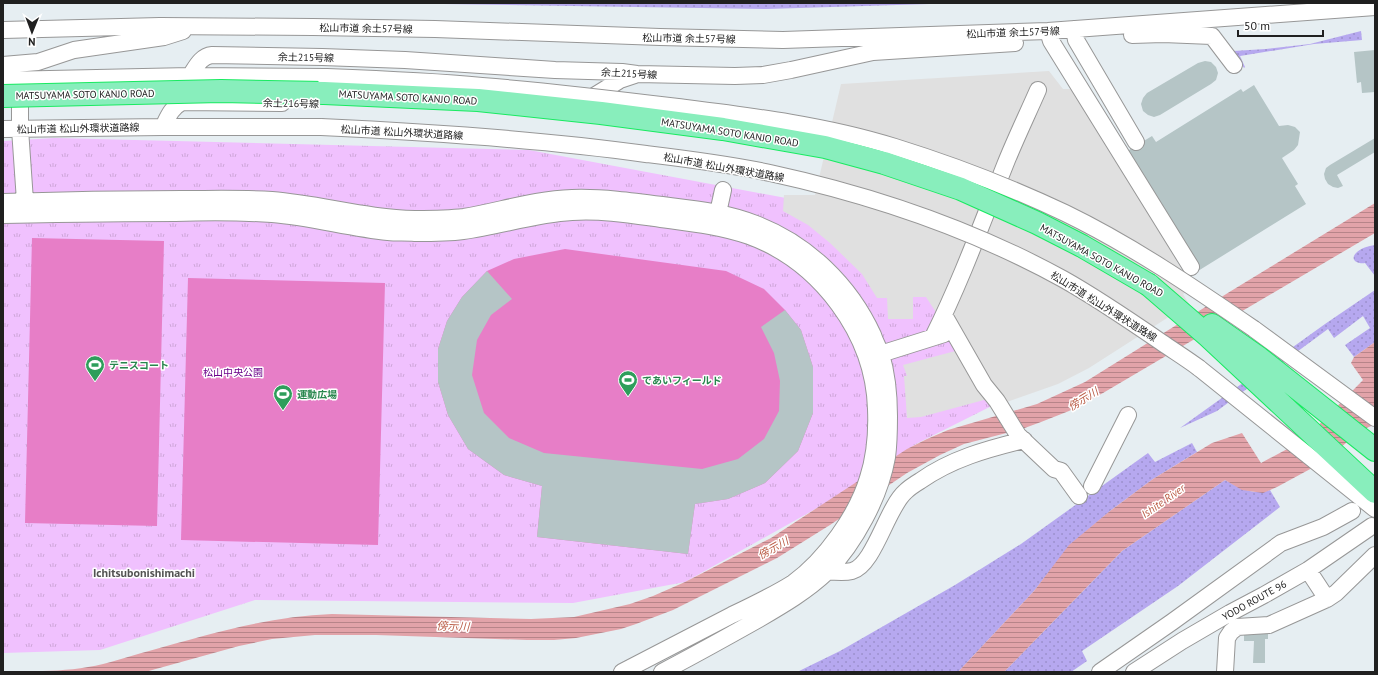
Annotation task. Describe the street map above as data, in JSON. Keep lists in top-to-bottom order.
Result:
{
  "streets": {
    "highway": ["MATSUYAMA SOTO KANJO ROAD"],
    "street": [
      "松山市道 余土57号線",
      "余土215号線",
      "余土216号線",
      "松山市道 松山外環状道路線",
      "YODO ROUTE 96"
    ]
  },
  "crossings": [
    ["松山市道 余土57号線", "余土215号線"],
    ["余土215号線", "余土216号線"],
    ["余土216号線", "松山市道 松山外環状道路線"]
  ],
  "districts": ["Ichitsubonishimachi"],
  "water": ["傍示川", "Ishite River"],
  "parks": ["松山中央公園"],
  "places": {
    "sports": ["テニスコート", "であいフィールド", "運動広場"]
  },
  "scale_bar": "50 m",
  "north": "bottom"
}
